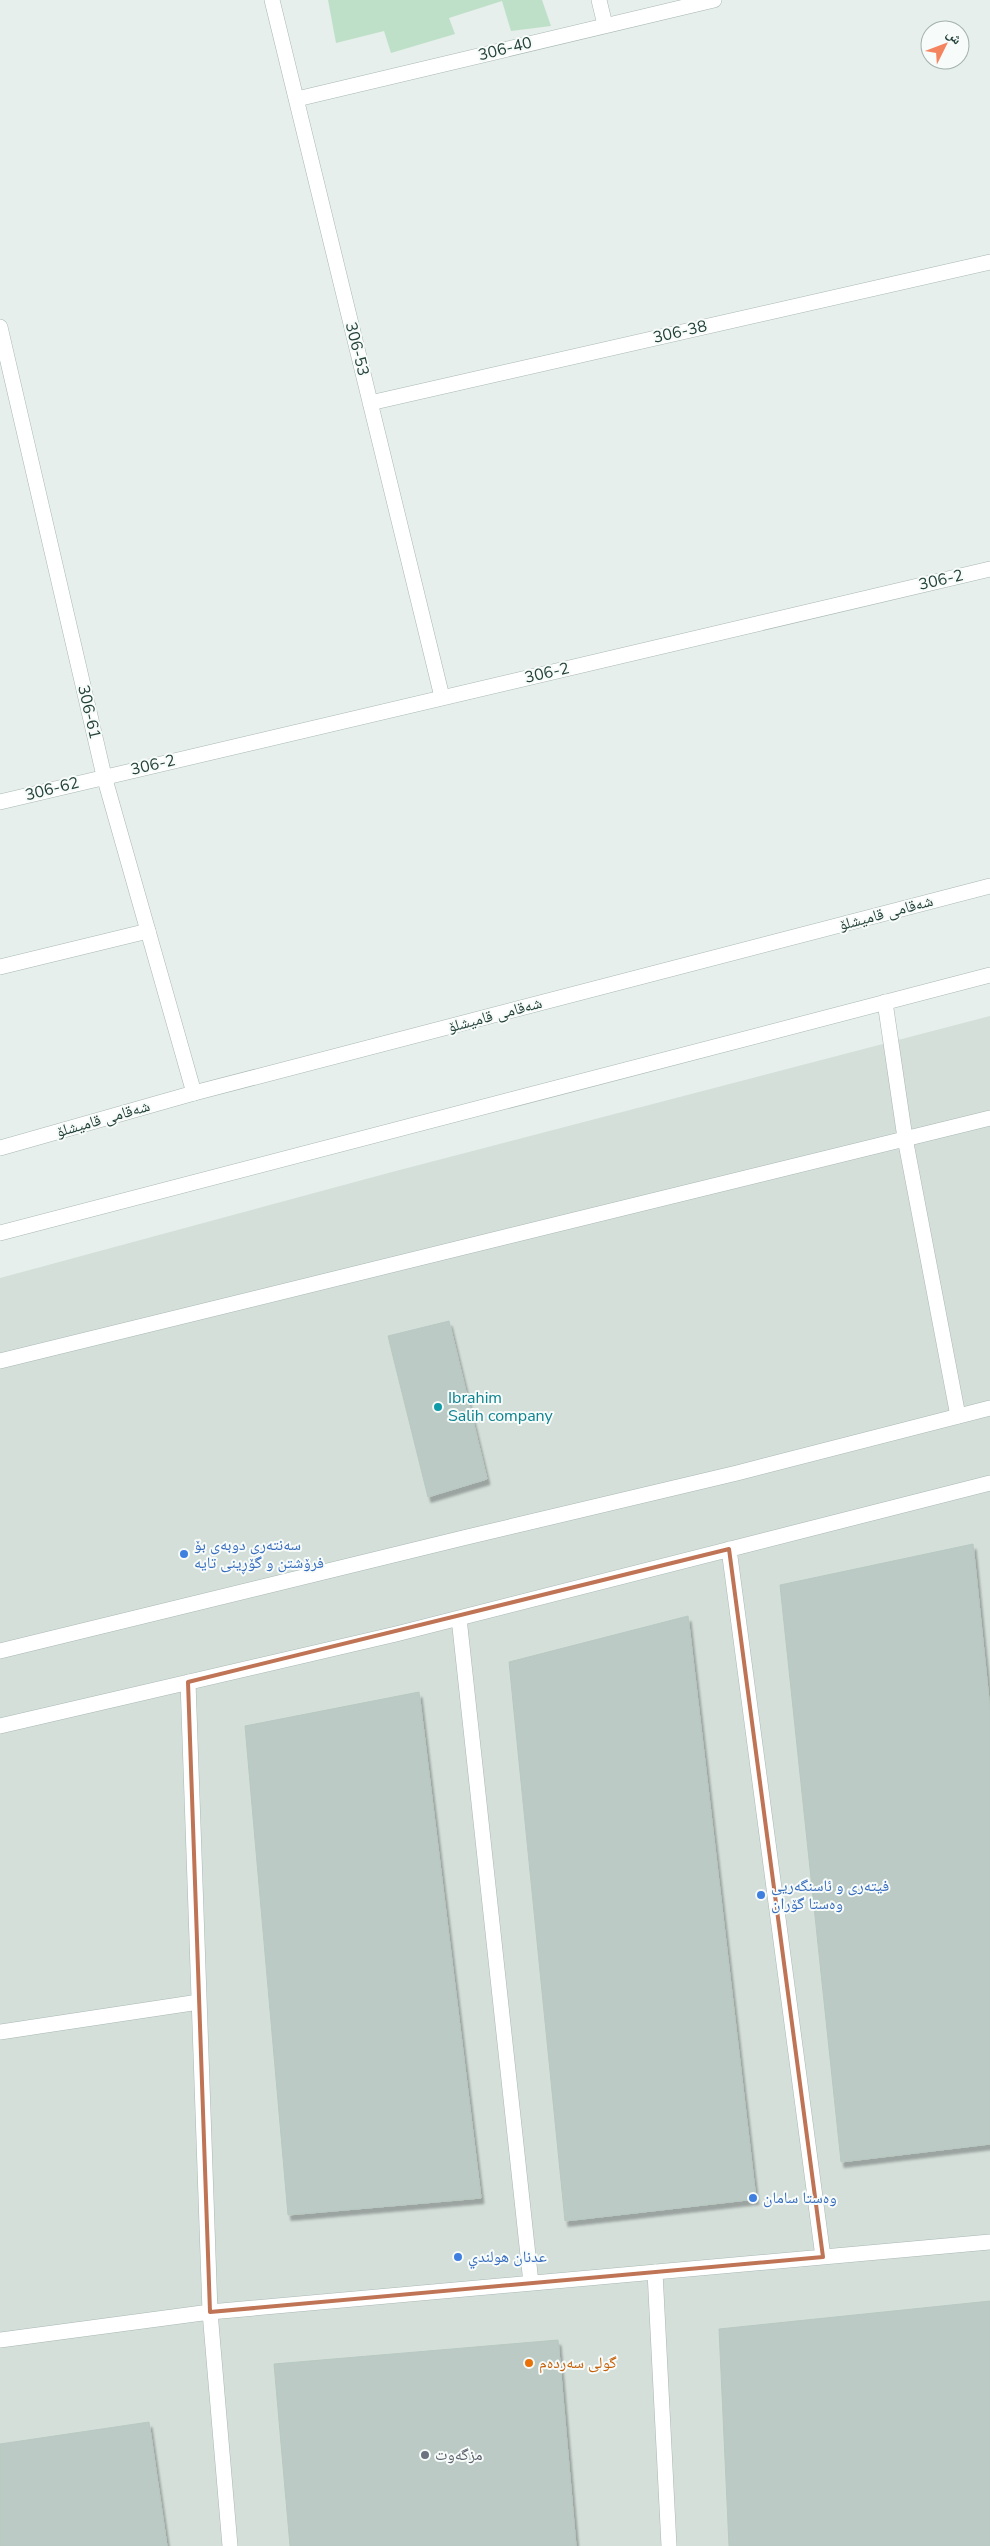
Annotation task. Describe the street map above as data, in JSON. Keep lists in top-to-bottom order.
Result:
{
  "streets": {
    "street": [
      "306-40",
      "306-38",
      "306-53",
      "306-2",
      "306-61",
      "306-62",
      "شەقامی قامیشلۆ"
    ]
  },
  "crossings": [
    ["306-40", "306-53"],
    ["306-38", "306-53"],
    ["306-53", "306-2"],
    ["306-2", "306-61"],
    ["306-2", "306-62"],
    ["306-61", "306-62"],
    ["306-61", "شەقامی قامیشلۆ"]
  ],
  "places": [
    "Ibrahim Salih company",
    "سەنتەری دوبەی بۆ فرۆشتن و گۆڕینی تایە",
    "فیتەری و ئاسنگەریی وەستا گۆران",
    "وەستا سامان",
    "عدنان هولندي",
    "گولی سەردەم",
    "مزگه‌وت"
  ],
  "north": "top right"
}
